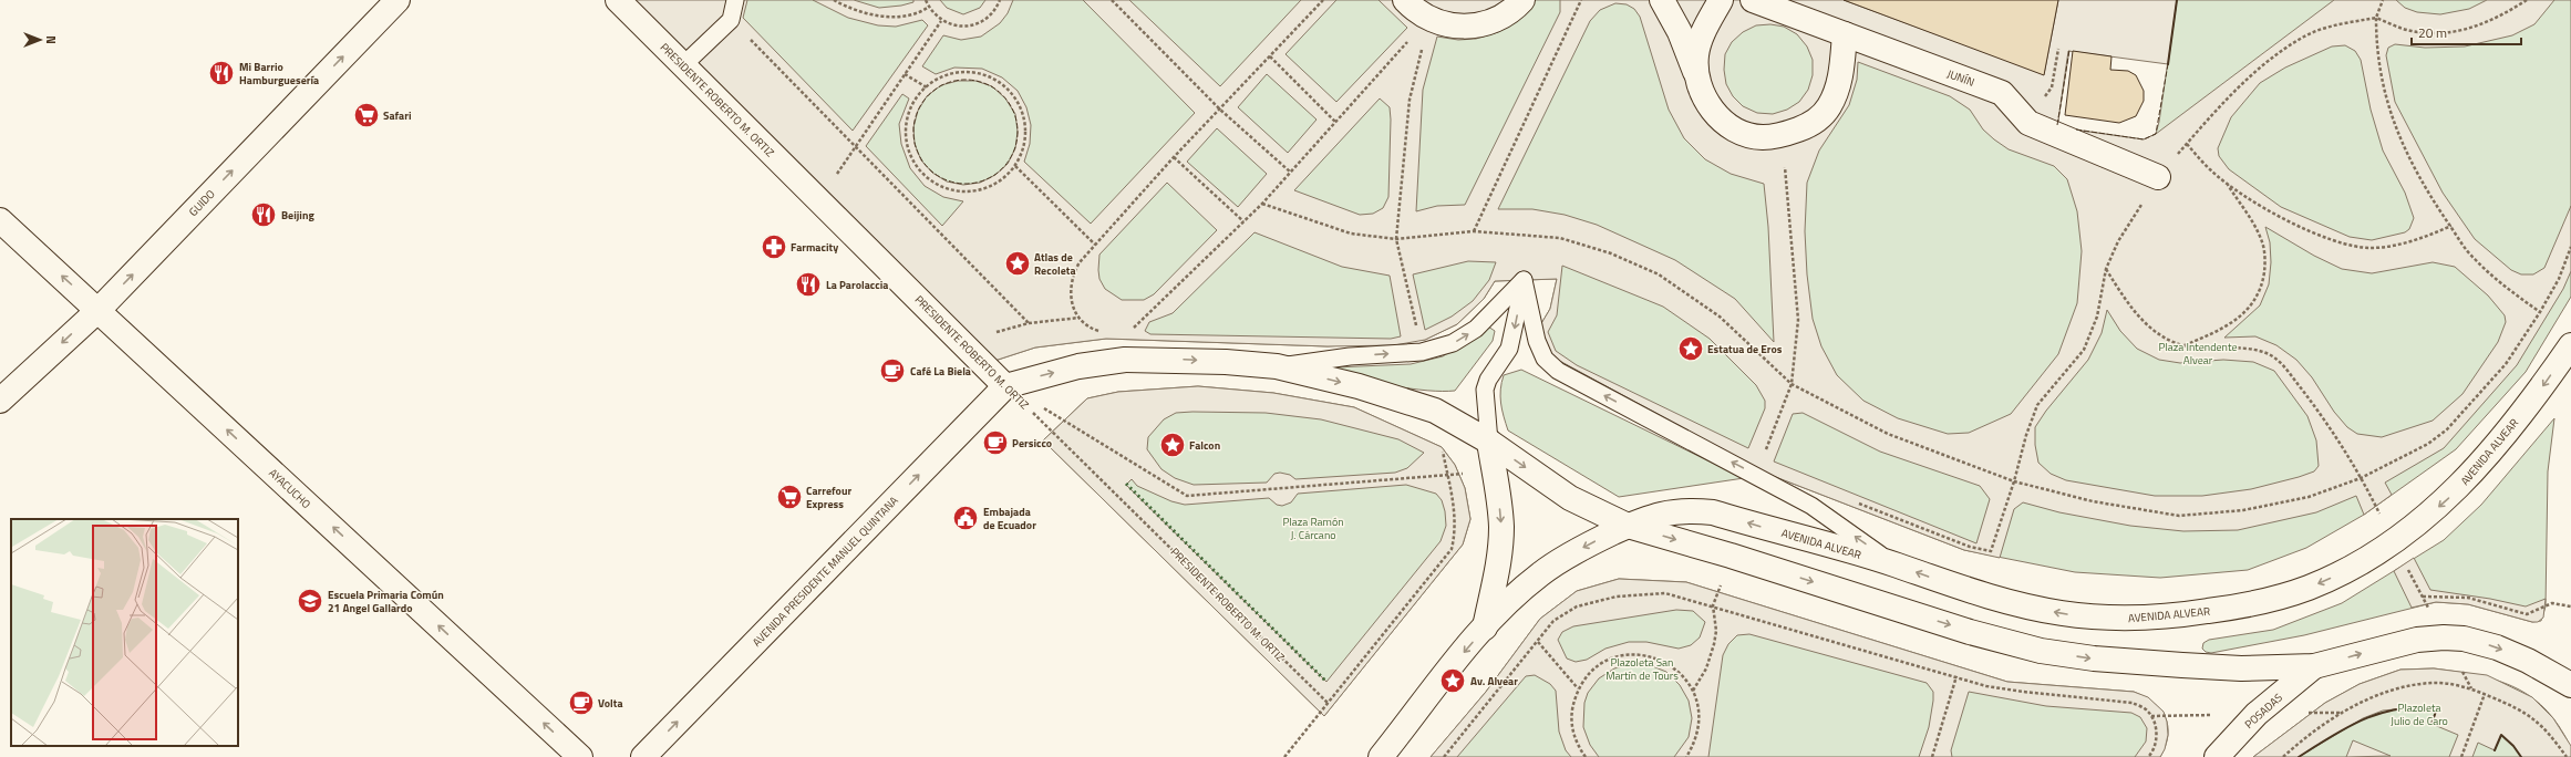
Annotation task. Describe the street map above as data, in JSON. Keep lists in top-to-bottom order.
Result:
{
  "streets": {
    "street": [
      "JUNÍN",
      "PRESIDENTE ROBERTO M. ORTIZ",
      "GUIDO",
      "AVENIDA ALVEAR",
      "AYACUCHO",
      "AVENIDA PRESIDENTE MANUEL QUINTANA",
      "POSADAS"
    ]
  },
  "crossings": [
    ["PRESIDENTE ROBERTO M. ORTIZ", "AVENIDA PRESIDENTE MANUEL QUINTANA"],
    ["GUIDO", "AYACUCHO"]
  ],
  "one_way": ["AVENIDA ALVEAR", "AYACUCHO", "AVENIDA PRESIDENTE MANUEL QUINTANA"],
  "parks": [
    "Plaza Intendente Alvear",
    "Plaza Ramón J. Cárcano",
    "Plazoleta San Martín de Tours",
    "Plazoleta Julio de Caro"
  ],
  "places": {
    "restaurant": ["Mi Barrio Hamburguesería", "Beijing", "La Parolaccia"],
    "supermarket": ["Safari", "Carrefour Express"],
    "pharmacy": ["Farmacity"],
    "place": [
      "Atlas de Recoleta",
      "Estatua de Eros",
      "Falcon",
      "Av. Alvear"
    ],
    "cafe": ["Café La Biela", "Persicco", "Volta"],
    "public building": ["Embajada de Ecuador"],
    "school or university": ["Escuela Primaria Común 21 Angel Gallardo"]
  },
  "scale_bar": "20 m",
  "north": "right"
}
